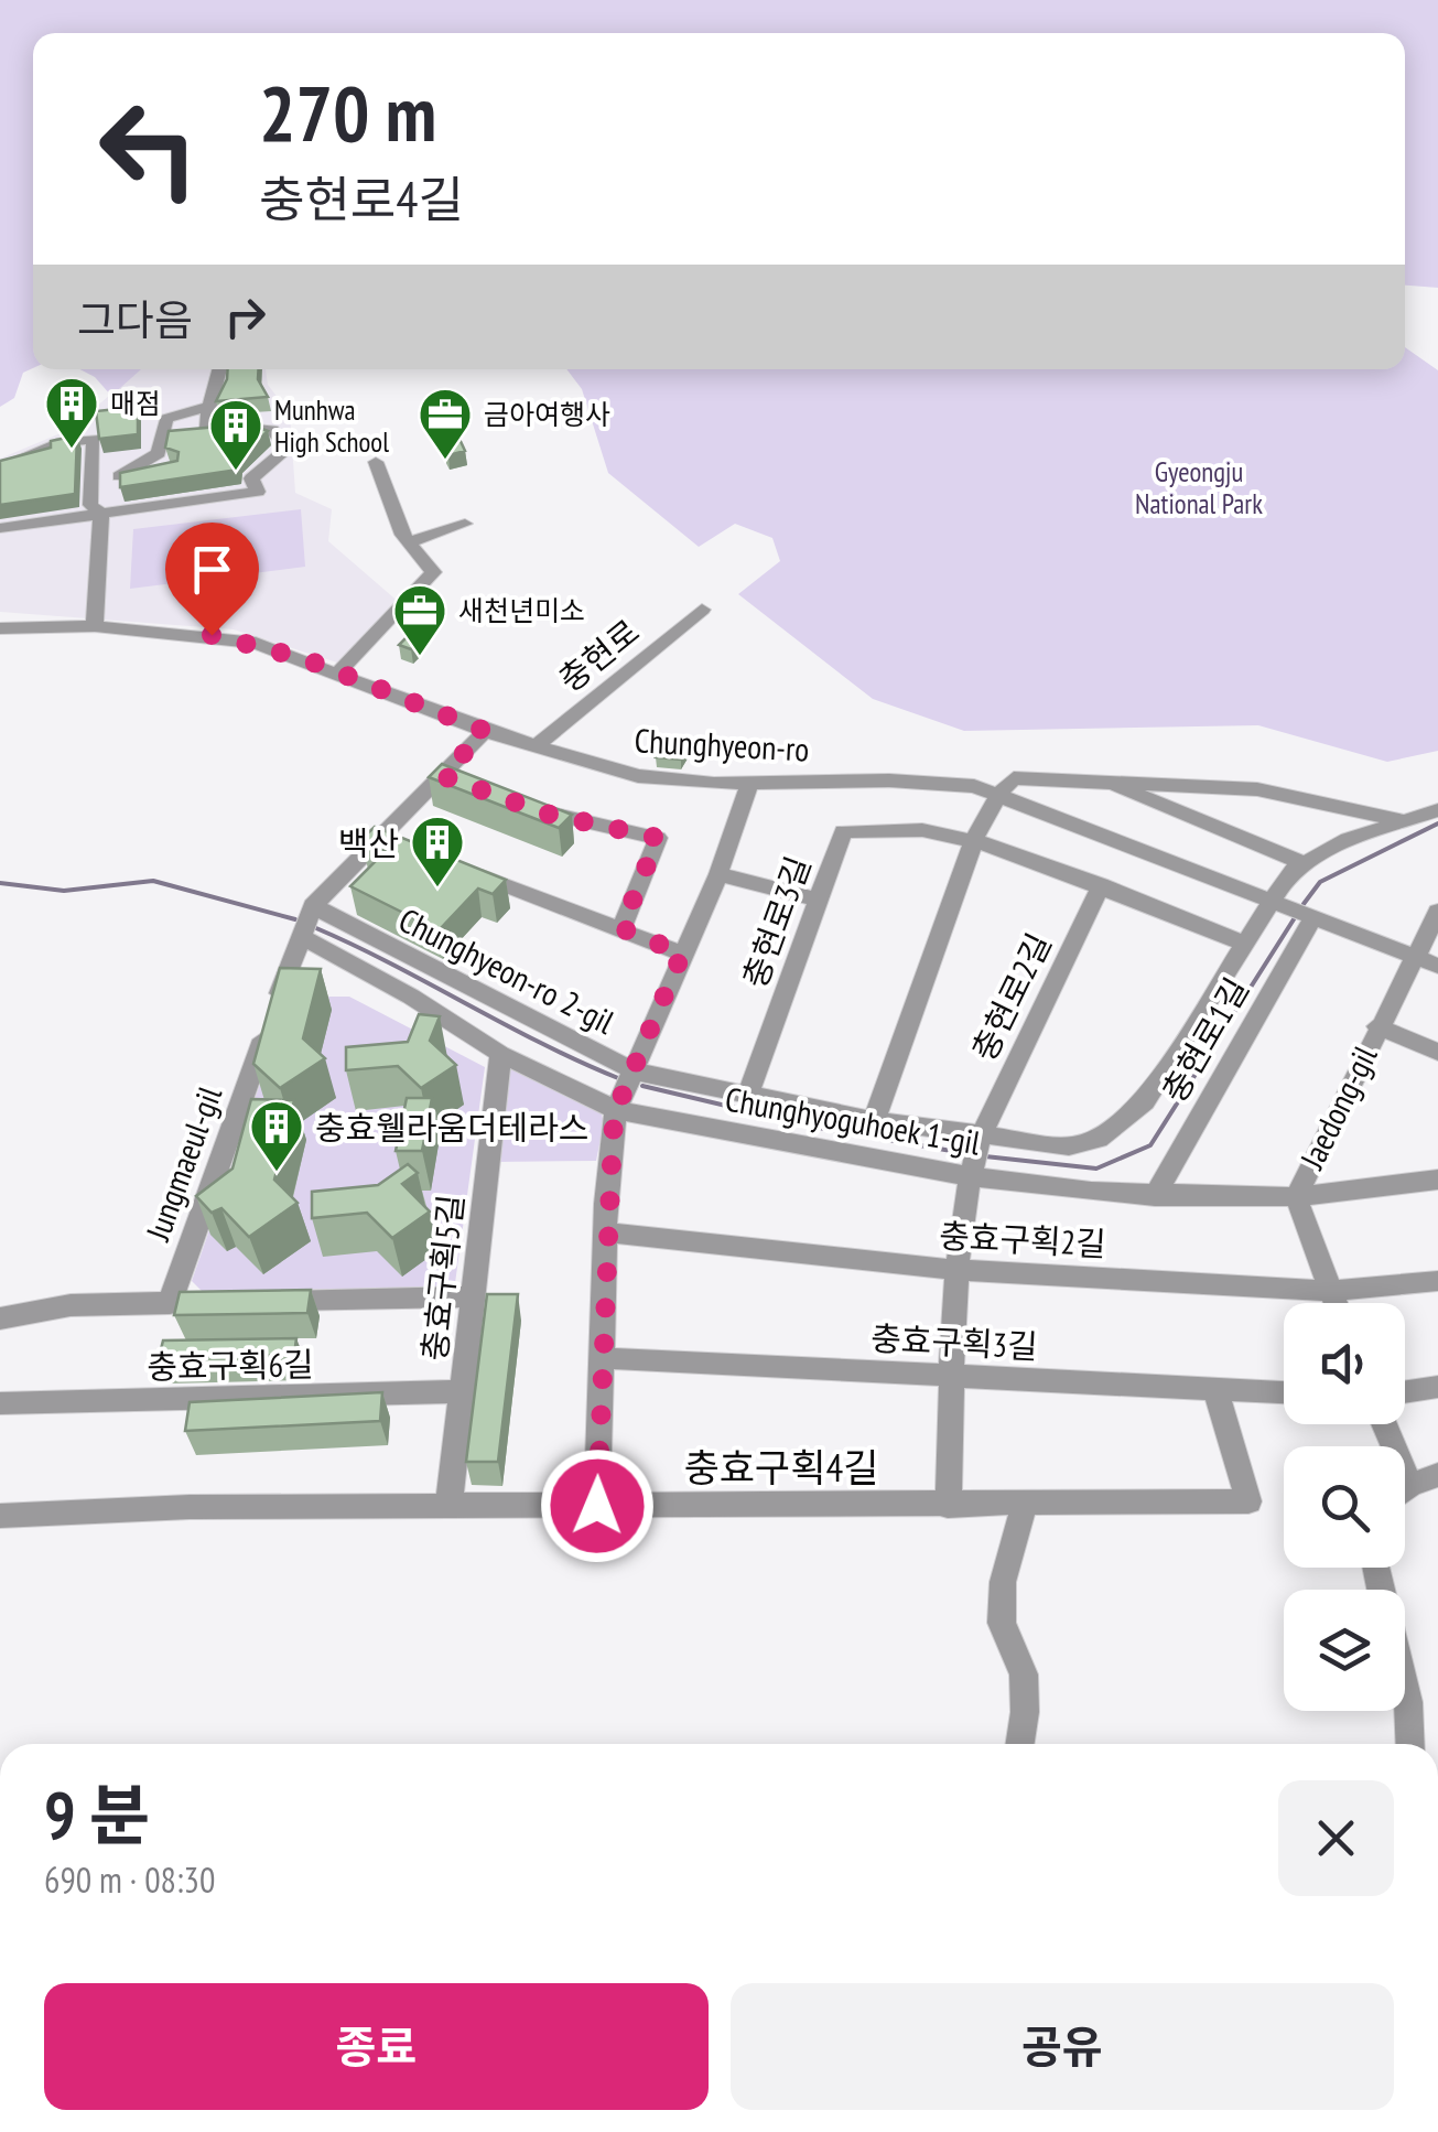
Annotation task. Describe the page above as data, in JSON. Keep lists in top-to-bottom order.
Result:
{
  "streets": {
    "street": [
      "충현로",
      "Chunghyeon-ro",
      "충현로3길",
      "Chunghyeon-ro 2-gil",
      "충현로2길",
      "충현로1길",
      "Jaedong-gil",
      "Chunghyoguhoek 1-gil",
      "Jungmaeul-gil",
      "충효구획2길",
      "충효구획5길",
      "충효구획3길",
      "충효구획6길",
      "충효구획4길"
    ]
  },
  "crossings": [
    ["충현로", "Chunghyeon-ro"],
    ["Chunghyeon-ro", "Chunghyeon-ro 2-gil"],
    ["Chunghyeon-ro", "충현로1길"],
    ["Chunghyeon-ro", "Jaedong-gil"],
    ["Chunghyeon-ro", "Jungmaeul-gil"],
    ["충현로3길", "Chunghyeon-ro 2-gil"],
    ["충현로3길", "충현로2길"],
    ["Chunghyeon-ro 2-gil", "충현로2길"],
    ["Chunghyeon-ro 2-gil", "Jungmaeul-gil"],
    ["충현로2길", "Chunghyoguhoek 1-gil"],
    ["충현로2길", "충효구획2길"],
    ["충현로2길", "충효구획3길"],
    ["충현로2길", "충효구획4길"],
    ["충현로1길", "Chunghyoguhoek 1-gil"],
    ["Jaedong-gil", "Chunghyoguhoek 1-gil"],
    ["Jaedong-gil", "충효구획2길"],
    ["Chunghyoguhoek 1-gil", "Jungmaeul-gil"],
    ["Chunghyoguhoek 1-gil", "충효구획5길"],
    ["충효구획5길", "충효구획6길"],
    ["충효구획5길", "충효구획4길"],
    ["충효구획3길", "충효구획4길"]
  ],
  "parks": ["Gyeongju National Park"],
  "places": {
    "building": [
      "매점",
      "Munhwa High School",
      "백산",
      "충효웰라움더테라스"
    ],
    "office": ["금아여행사", "새천년미소"]
  },
  "page": {
    "turn": ["270 m", "충현로4길"],
    "then": "그다음",
    "heading": ["9 분", "690 m · 08:30"],
    "buttons": ["종료", "공유"]
  }
}
